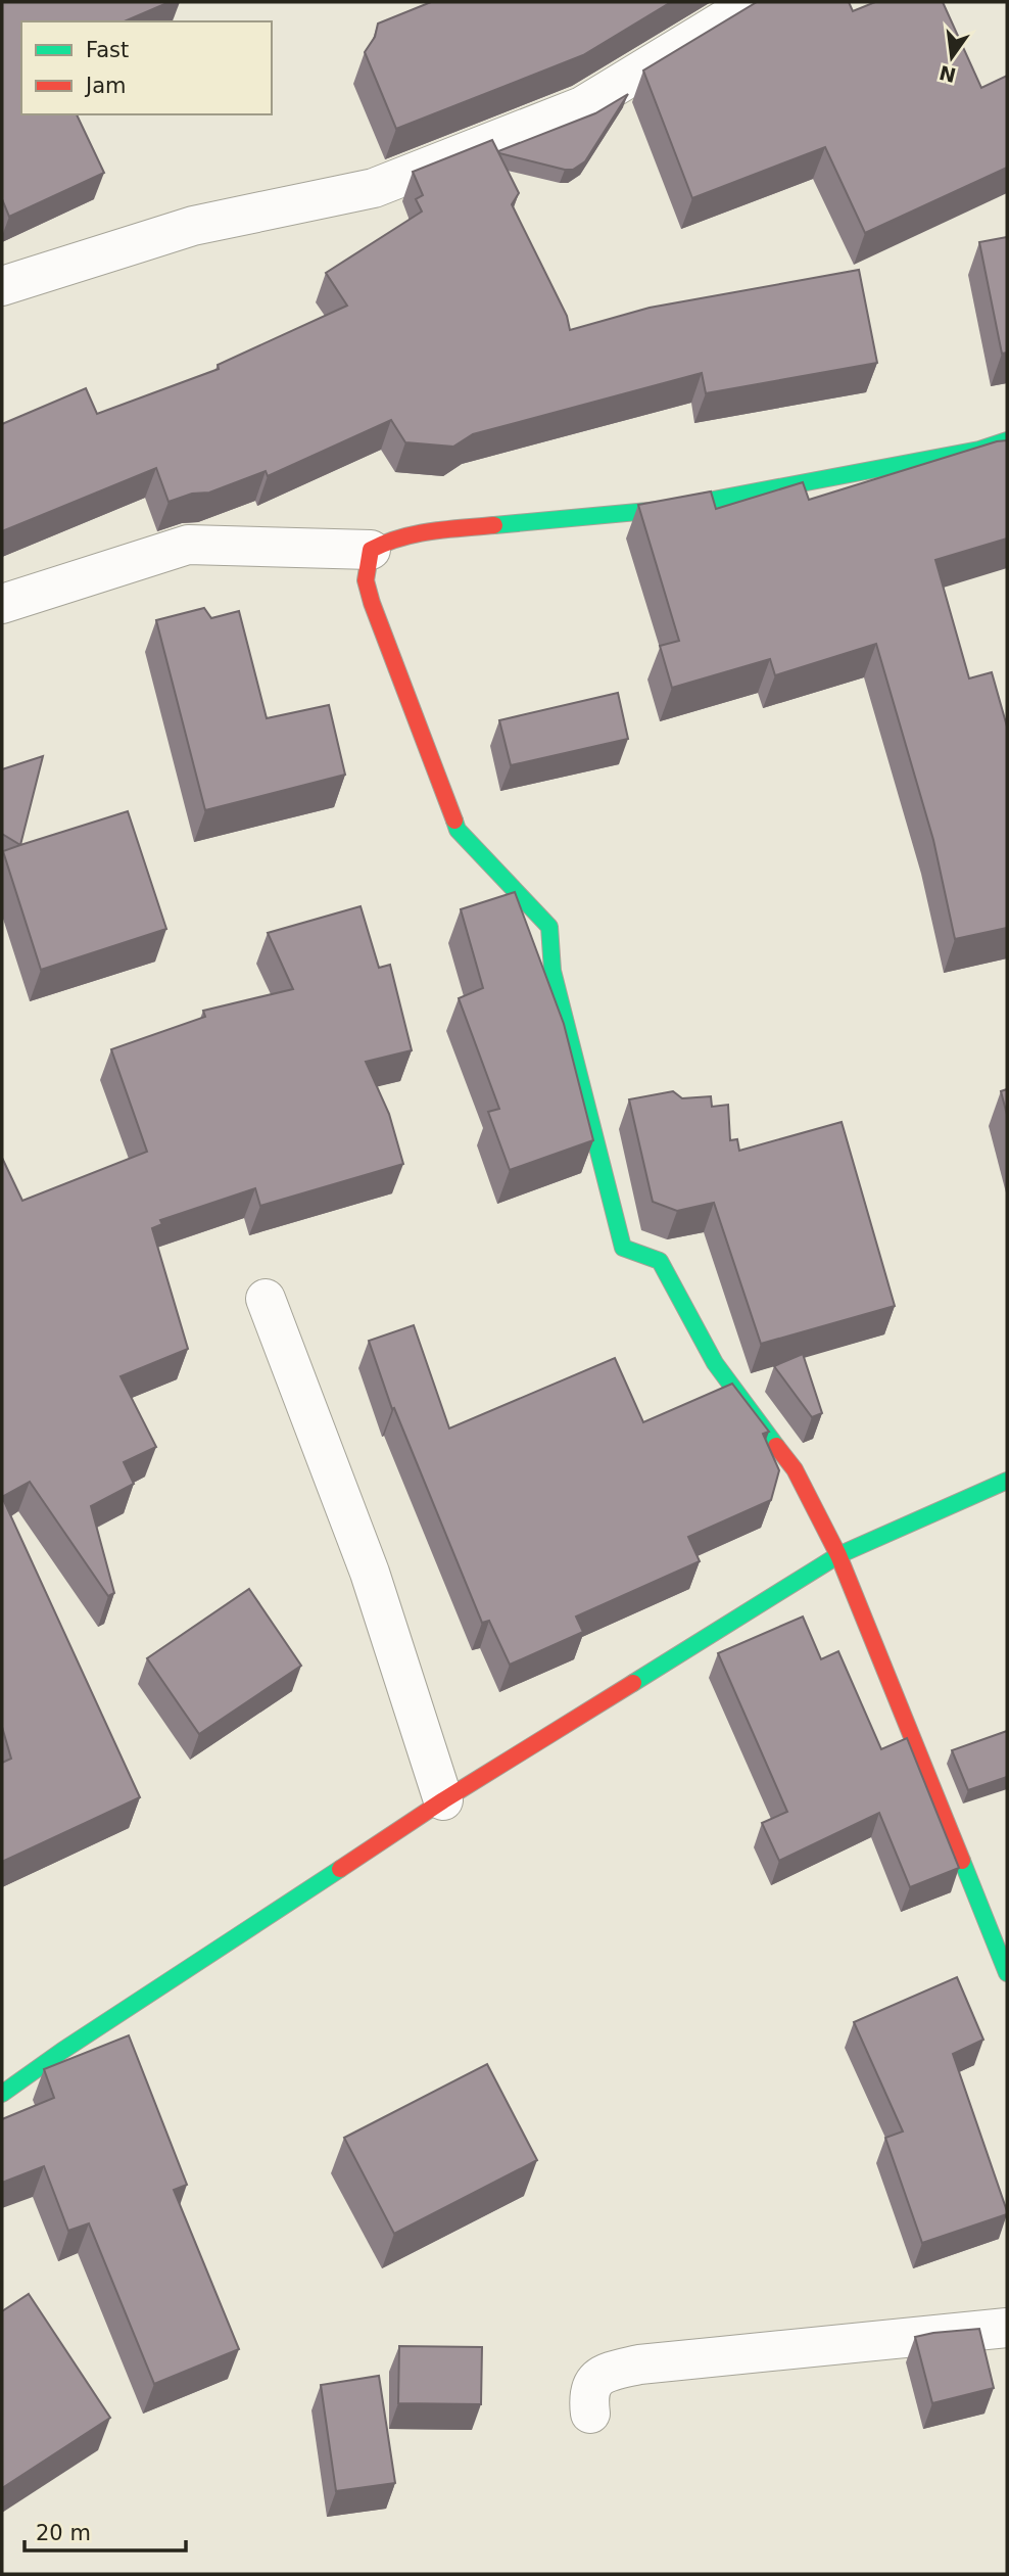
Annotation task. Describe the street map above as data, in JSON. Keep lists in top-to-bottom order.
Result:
{
  "legend": ["Fast", "Jam"],
  "scale_bar": "20 m",
  "north": "bottom"
}
